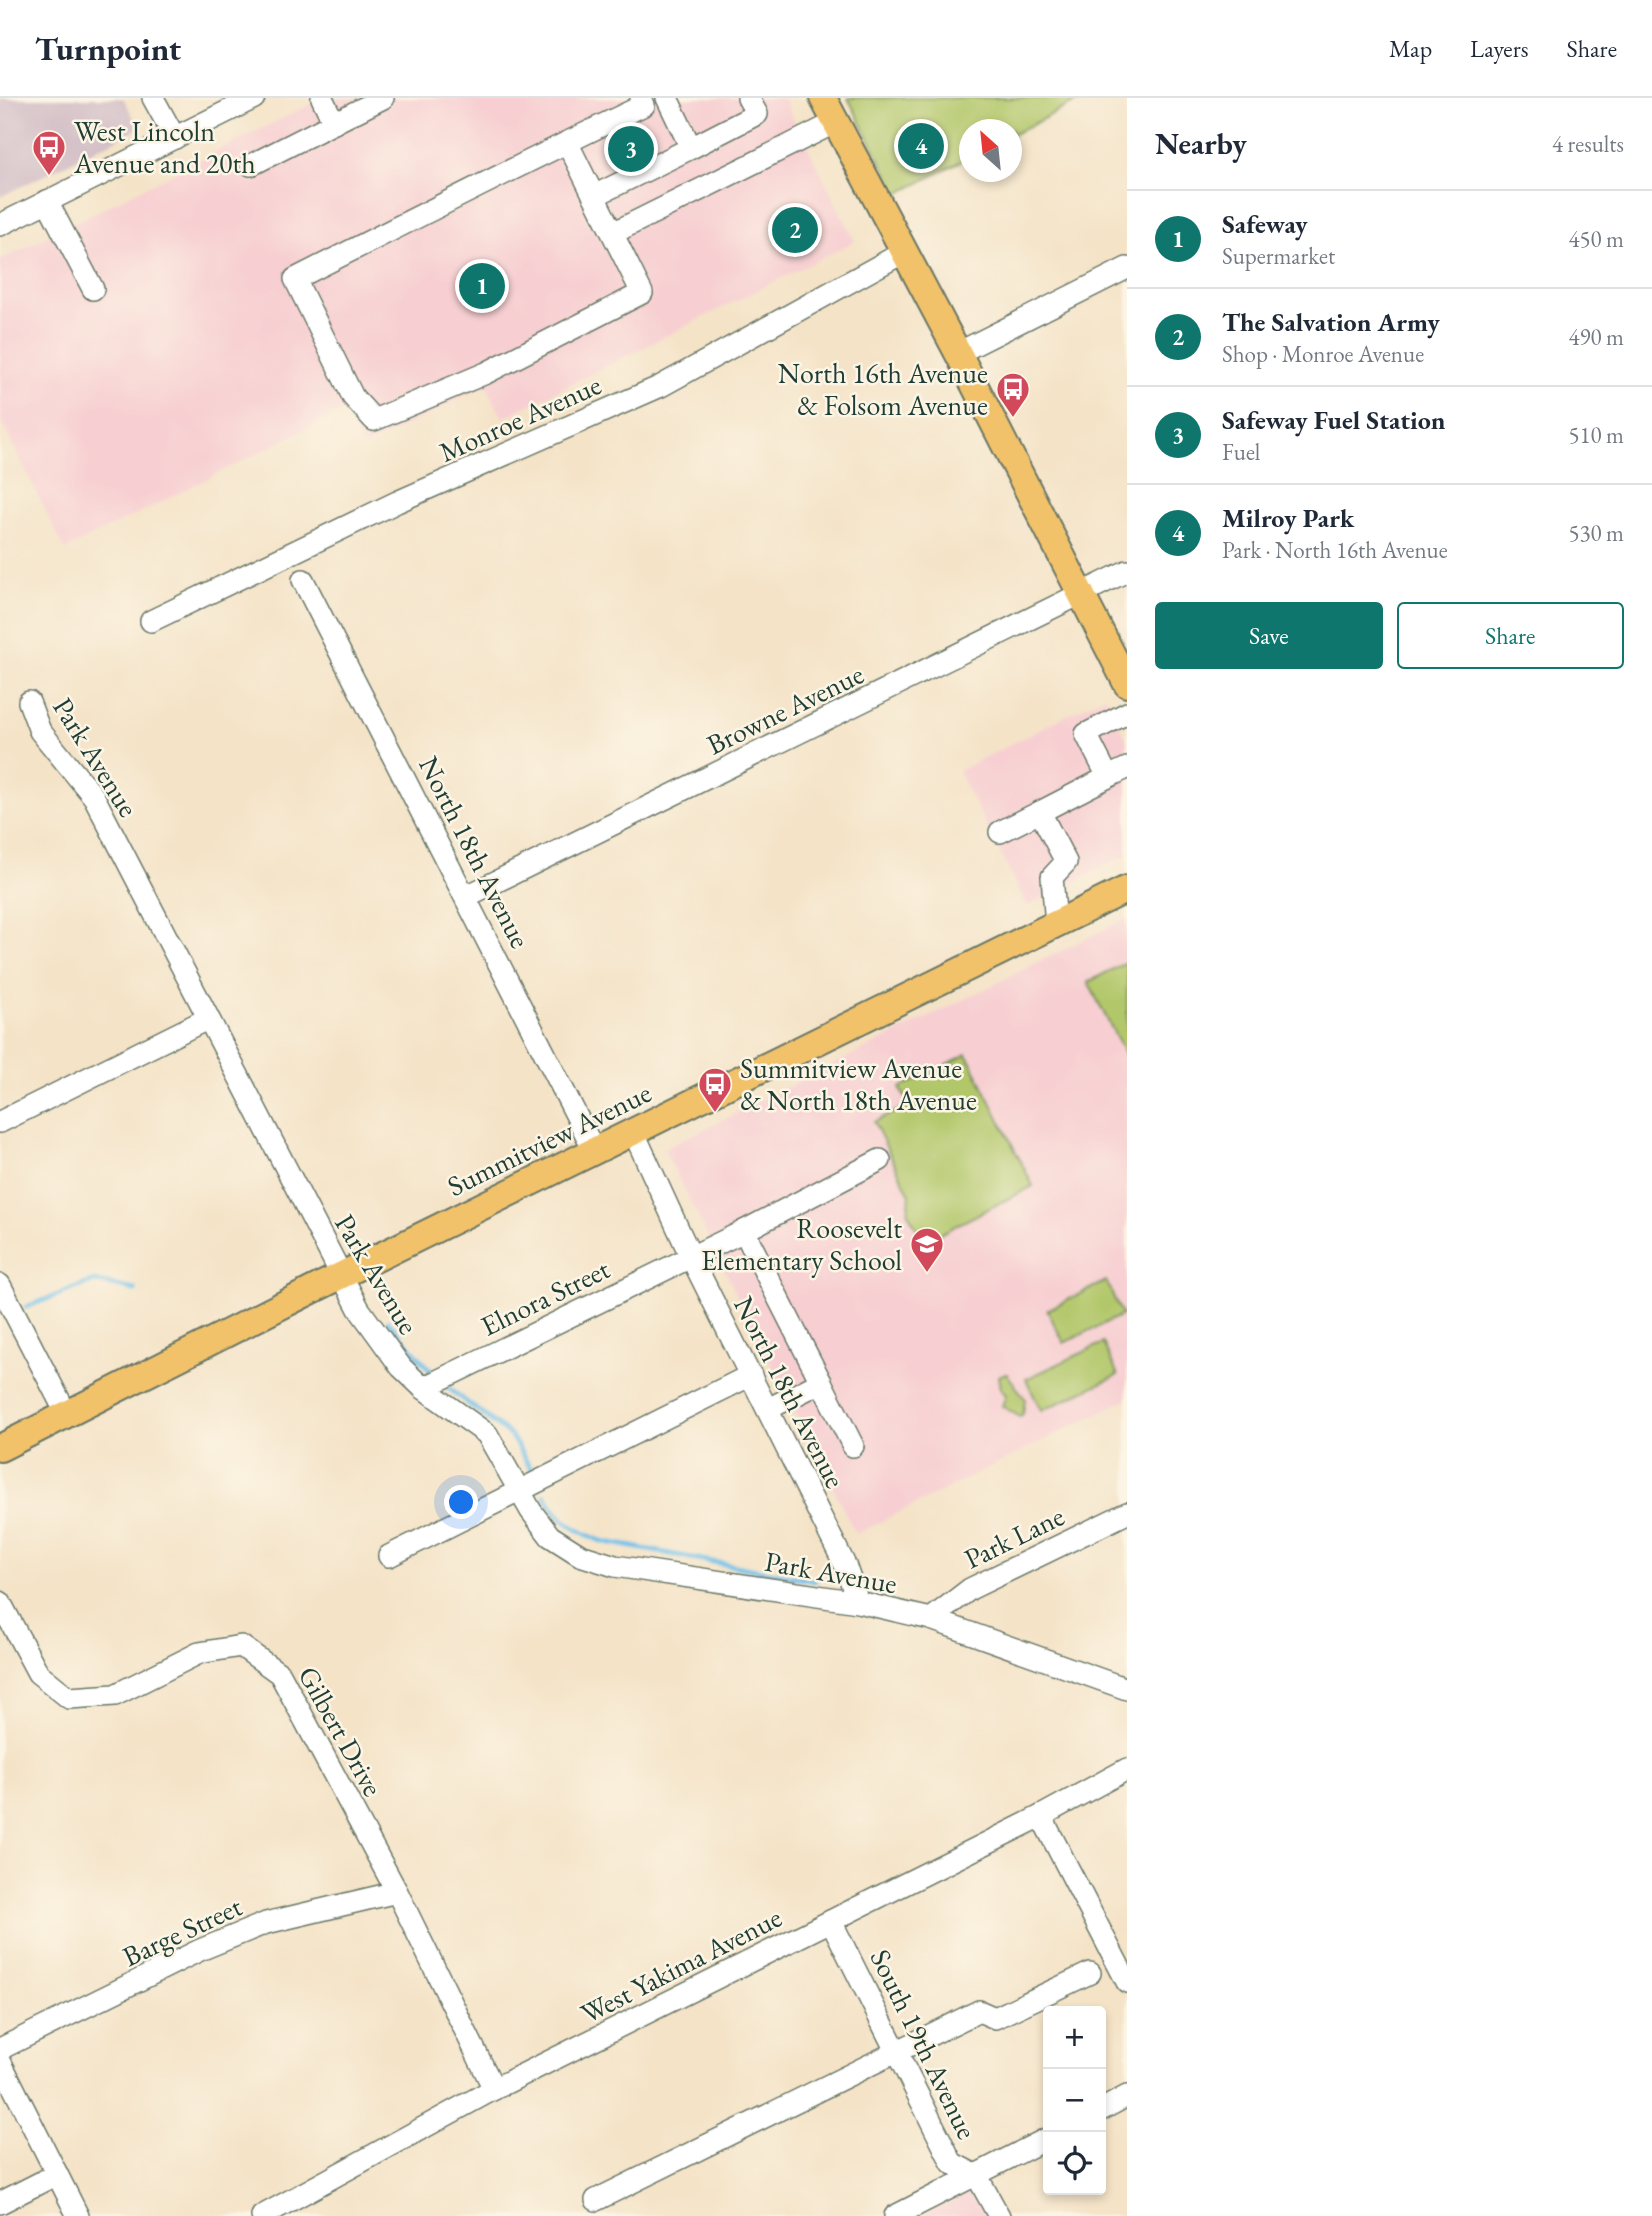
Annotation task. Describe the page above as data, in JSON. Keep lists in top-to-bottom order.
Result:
{
  "streets": {
    "main road": ["Summitview Avenue"],
    "street": [
      "Monroe Avenue",
      "Browne Avenue",
      "Park Avenue",
      "North 18th Avenue",
      "Elnora Street",
      "Park Lane",
      "Gilbert Drive",
      "Barge Street",
      "West Yakima Avenue",
      "South 19th Avenue"
    ]
  },
  "crossings": [
    ["Browne Avenue", "North 18th Avenue"],
    ["Park Avenue", "North 18th Avenue"],
    ["Park Avenue", "Summitview Avenue"],
    ["Park Avenue", "Elnora Street"],
    ["Park Avenue", "Park Lane"],
    ["North 18th Avenue", "Summitview Avenue"],
    ["North 18th Avenue", "Elnora Street"],
    ["Gilbert Drive", "Barge Street"],
    ["Gilbert Drive", "West Yakima Avenue"],
    ["West Yakima Avenue", "South 19th Avenue"]
  ],
  "places": {
    "bus stop": ["West Lincoln Avenue and 20th", "North 16th Avenue & Folsom Avenue", "Summitview Avenue & North 18th Avenue"],
    "school or university": ["Roosevelt Elementary School"]
  },
  "north": "top left",
  "page": {
    "header": "Turnpoint",
    "nav": ["Map", "Layers", "Share"],
    "heading": ["Nearby", "4 results"],
    "pins": [
      "4",
      "3",
      "2",
      "1"
    ],
    "list": [
      {
        "mark": "1",
        "name": "Safeway",
        "note": "Supermarket",
        "value": "450 m"
      },
      {
        "mark": "2",
        "name": "The Salvation Army",
        "note": "Shop · Monroe Avenue",
        "value": "490 m"
      },
      {
        "mark": "3",
        "name": "Safeway Fuel Station",
        "note": "Fuel",
        "value": "510 m"
      },
      {
        "mark": "4",
        "name": "Milroy Park",
        "note": "Park · North 16th Avenue",
        "value": "530 m"
      }
    ],
    "buttons": ["Save", "Share"],
    "map_buttons": ["+", "−"]
  }
}
